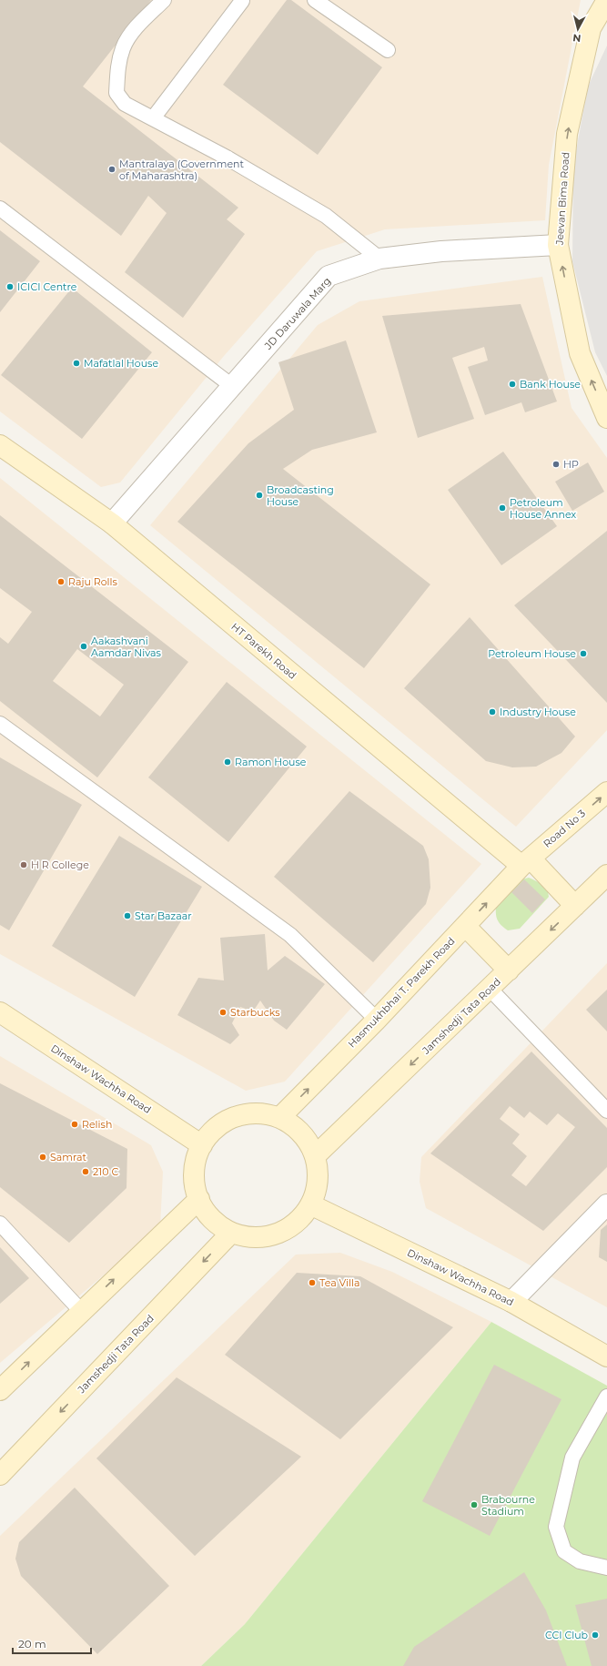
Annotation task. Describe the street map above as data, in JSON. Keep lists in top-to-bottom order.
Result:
{
  "streets": {
    "street": [
      "Jeevan Bima Road",
      "JD Daruwala Marg",
      "HT Parekh Road",
      "Road No 3",
      "Hasmukhbhai T. Parekh Road",
      "Jamshedji Tata Road",
      "Dinshaw Wachha Road"
    ]
  },
  "crossings": [
    ["Jeevan Bima Road", "JD Daruwala Marg"],
    ["JD Daruwala Marg", "HT Parekh Road"],
    ["HT Parekh Road", "Road No 3"],
    ["HT Parekh Road", "Hasmukhbhai T. Parekh Road"],
    ["HT Parekh Road", "Jamshedji Tata Road"],
    ["Road No 3", "Hasmukhbhai T. Parekh Road"],
    ["Hasmukhbhai T. Parekh Road", "Jamshedji Tata Road"],
    ["Hasmukhbhai T. Parekh Road", "Dinshaw Wachha Road"],
    ["Jamshedji Tata Road", "Dinshaw Wachha Road"]
  ],
  "one_way": ["Jeevan Bima Road", "Road No 3", "Hasmukhbhai T. Parekh Road"],
  "places": [
    "Mantralaya (Government of Maharashtra)",
    "ICICI Centre",
    "Mafatlal House",
    "Bank House",
    "HP",
    "Broadcasting House",
    "Petroleum House Annex",
    "Raju Rolls",
    "Aakashvani Aamdar Nivas",
    "Petroleum House",
    "Industry House",
    "Ramon House",
    "H R College",
    "Star Bazaar",
    "Starbucks",
    "Relish",
    "Samrat",
    "210 C",
    "Tea Villa",
    "Brabourne Stadium",
    "CCI Club"
  ],
  "scale_bar": "20 m",
  "north": "bottom"
}
